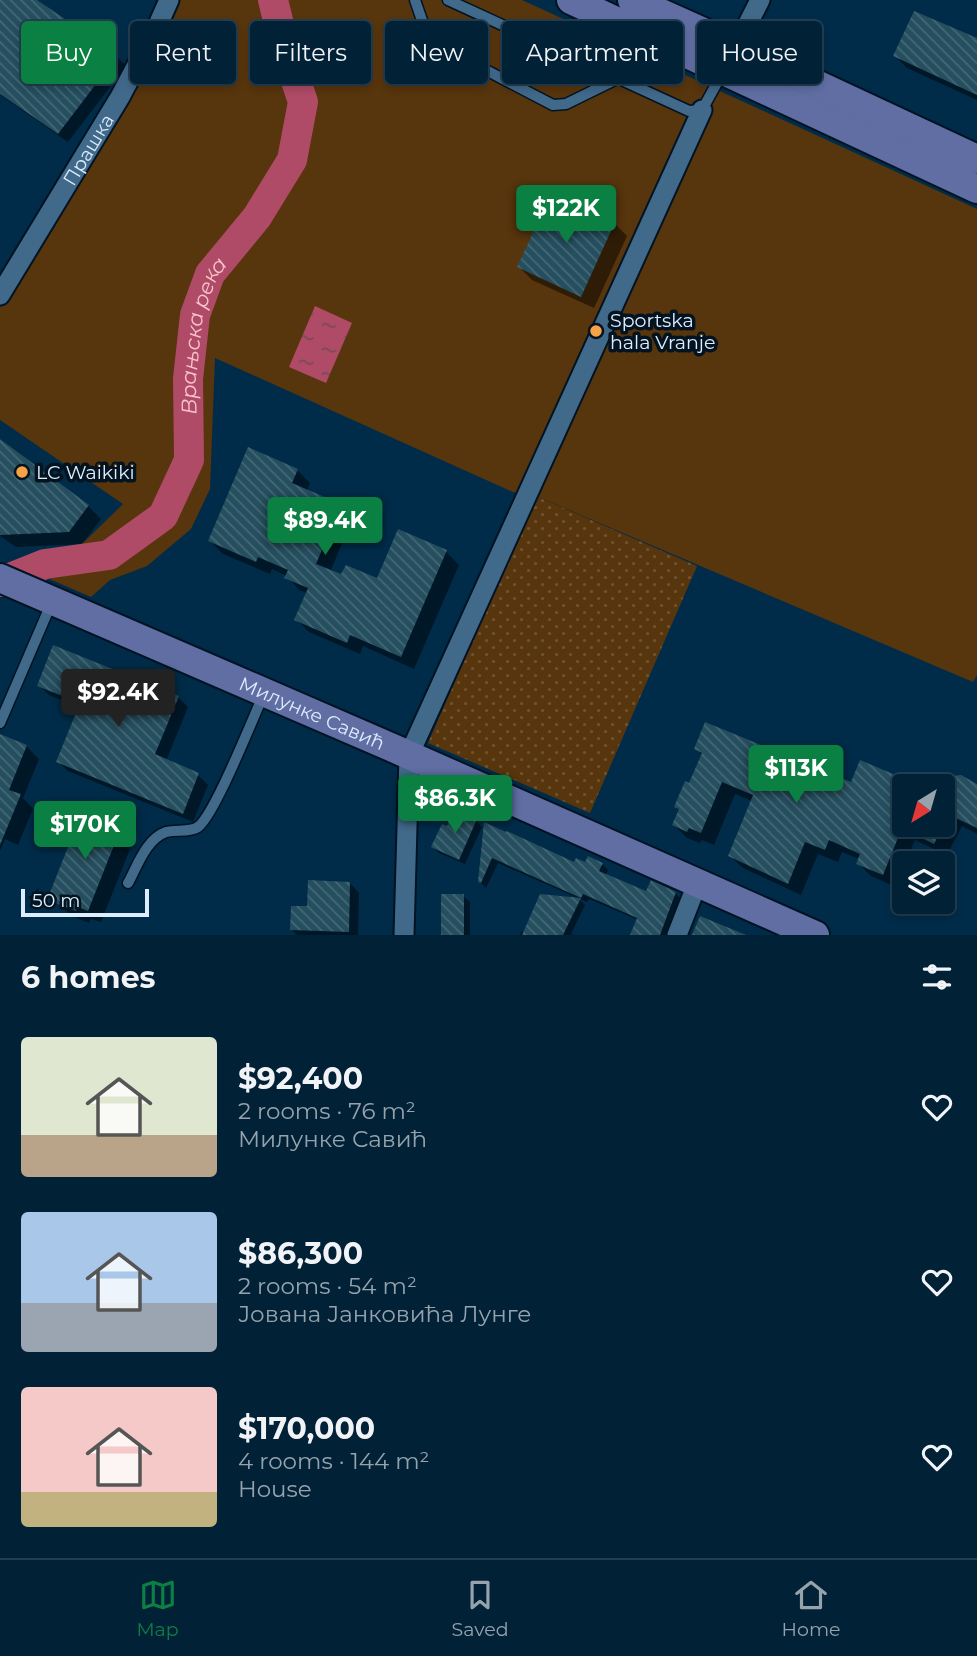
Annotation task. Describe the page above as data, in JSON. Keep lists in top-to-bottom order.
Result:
{
  "streets": {
    "street": ["Прашка", "Милунке Савић"]
  },
  "water": ["Врањска река"],
  "places": ["Sportska hala Vranje", "LC Waikiki"],
  "scale_bar": "50 m",
  "north": "bottom left",
  "page": {
    "chip": [
      "Buy",
      "Rent",
      "Filters",
      "New",
      "Apartment",
      "House"
    ],
    "price": [
      "$122K",
      "$89.4K",
      "$92.4K",
      "$113K",
      "$86.3K",
      "$170K"
    ],
    "scale": "50 m",
    "heading": "6 homes",
    "list": [
      {
        "name": "$92,400",
        "note": "2 rooms · 76 m² · Милунке Савић"
      },
      {
        "name": "$86,300",
        "note": "2 rooms · 54 m² · Јована Јанковића Лунге"
      },
      {
        "name": "$170,000",
        "note": "4 rooms · 144 m² · House"
      }
    ],
    "tabs": ["Map", "Saved", "Home"]
  }
}
